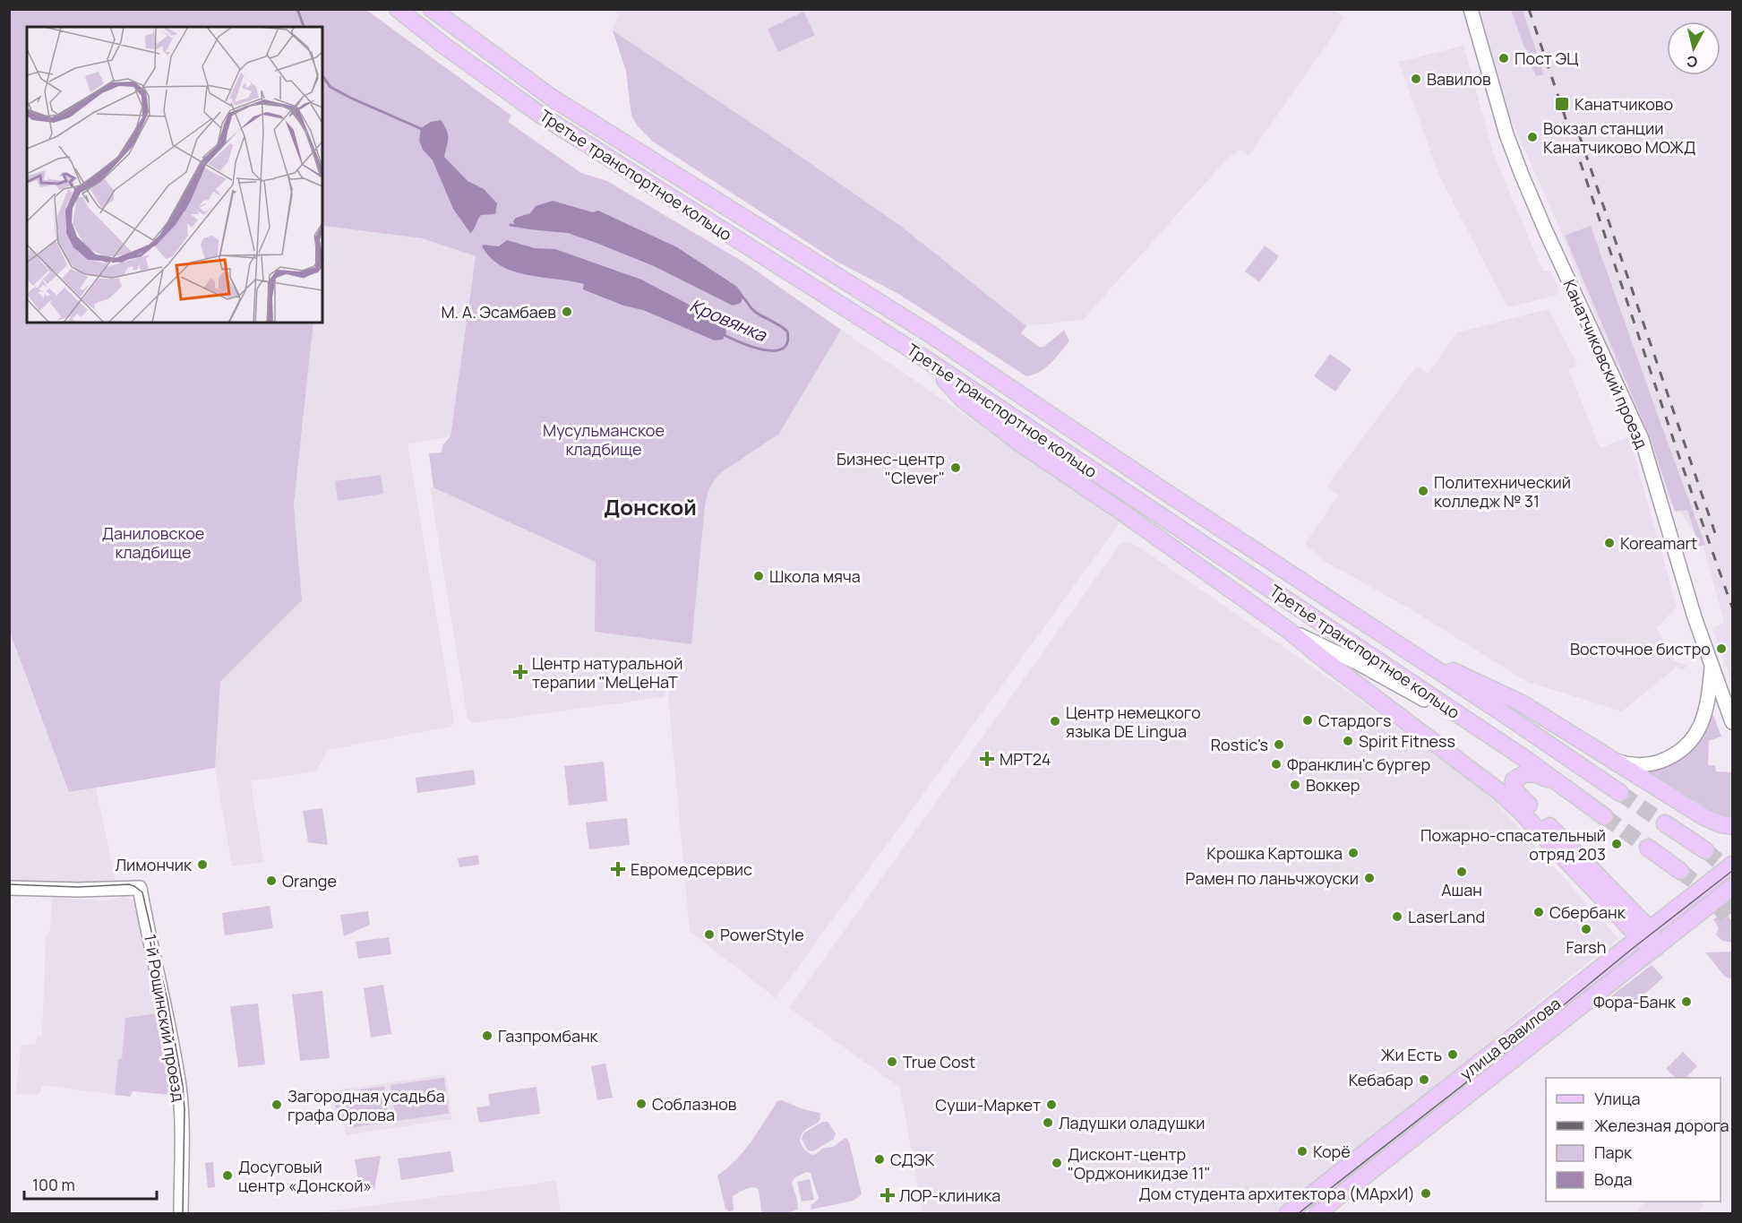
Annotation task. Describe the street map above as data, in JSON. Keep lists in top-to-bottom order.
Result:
{
  "streets": {
    "main road": ["Третье транспортное кольцо", "улица Вавилова"],
    "street": ["Канатчиковский проезд", "1-й Рощинский проезд"]
  },
  "districts": ["Донской"],
  "water": ["Кровянка"],
  "parks": ["Мусульманское кладбище", "Даниловское кладбище"],
  "places": {
    "other": [
      "Пост ЭЦ",
      "Вавилов",
      "Вокзал станции Канатчиково МОЖД",
      "М. А. Эсамбаев",
      "Бизнес-центр \"Clever\"",
      "Политехнический колледж № 31",
      "Koreamart",
      "Школа мяча",
      "Восточное бистро",
      "Стардогs",
      "Центр немецкого языка DE Lingua",
      "Spirit Fitness",
      "Rostic's",
      "Франклин'с бургер",
      "Воккер",
      "Пожарно-спасательный отряд 203",
      "Крошка Картошка",
      "Лимончик",
      "Ашан",
      "Рамен по ланьчжоуски",
      "Orange",
      "Сбербанк",
      "LaserLand",
      "Farsh",
      "PowerStyle",
      "Фора-Банк",
      "Газпромбанк",
      "Жи Есть",
      "True Cost",
      "Кебабар",
      "Соблазнов",
      "Загородная усадьба графа Орлова",
      "Суши-Маркет",
      "Ладушки оладушки",
      "Корё",
      "СДЭК",
      "Дисконт-центр \"Орджоникидзе 11\"",
      "Досуговый центр «Донской»",
      "Дом студента архитектора (МАрхИ)"
    ],
    "transit": ["Канатчиково"],
    "health": [
      "Центр натуральной терапии \"МеЦеНаТ",
      "МРТ24",
      "Евромедсервис",
      "ЛОР-клиника"
    ]
  },
  "legend": [
    "Улица",
    "Железная дорога",
    "Парк",
    "Вода"
  ],
  "scale_bar": "100 m",
  "north": "bottom"
}
